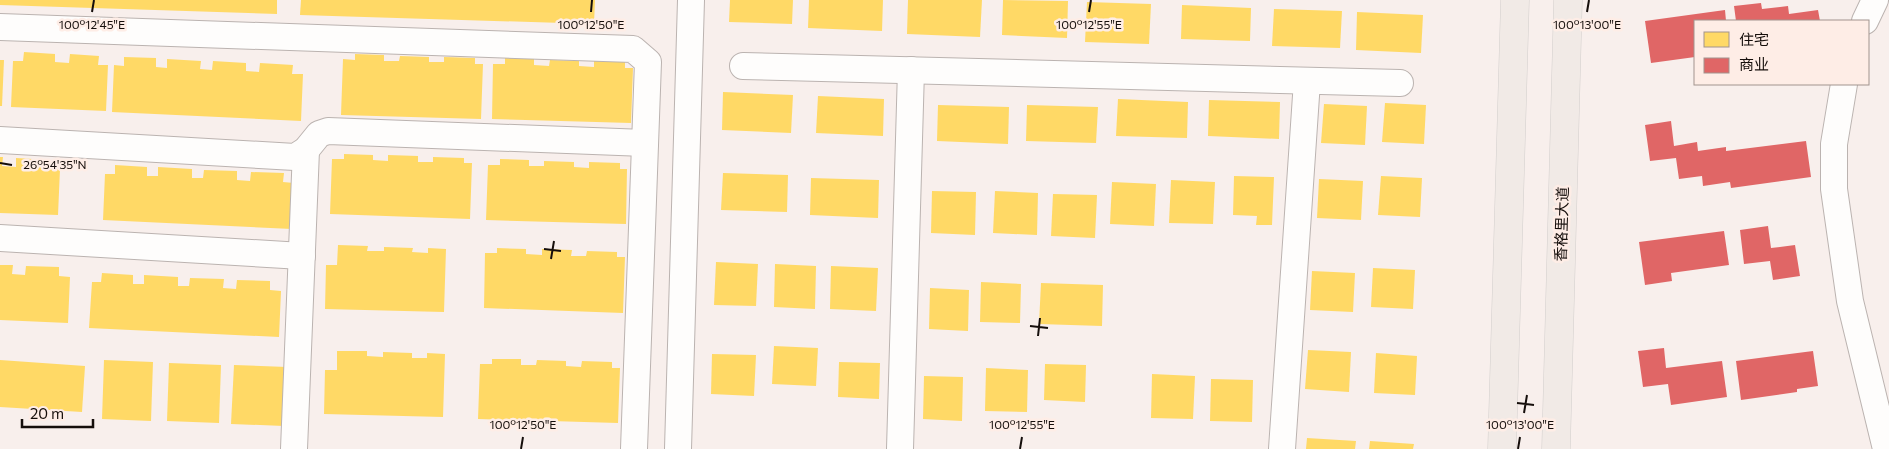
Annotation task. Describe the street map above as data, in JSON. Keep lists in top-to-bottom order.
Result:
{
  "streets": {
    "main road": ["香格里大道"]
  },
  "legend": ["住宅", "商业"],
  "scale_bar": "20 m",
  "coordinates": [
    "100°12'45\"E",
    "100°12'50\"E",
    "100°12'55\"E",
    "100°13'00\"E",
    "26°54'35\"N"
  ]
}
